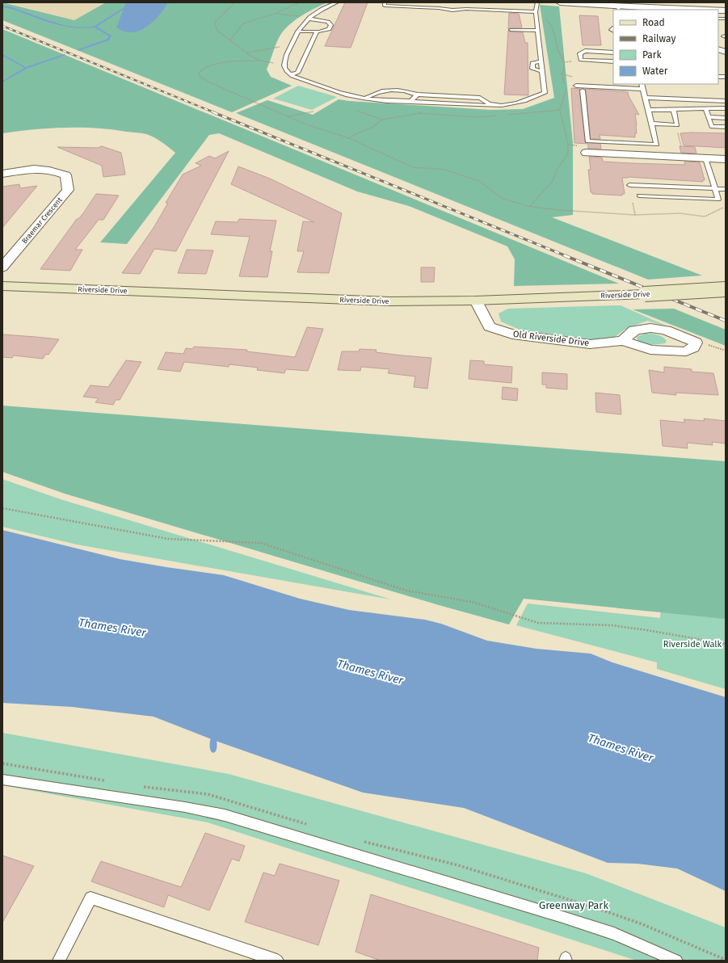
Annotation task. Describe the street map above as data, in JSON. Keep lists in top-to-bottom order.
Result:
{
  "streets": {
    "main road": ["Riverside Drive"],
    "street": ["Braemar Crescent", "Old Riverside Drive"]
  },
  "crossings": [
    ["Riverside Drive", "Old Riverside Drive"]
  ],
  "water": ["Thames River"],
  "parks": ["Riverside Walk", "Greenway Park"],
  "legend": [
    "Road",
    "Railway",
    "Park",
    "Water"
  ]
}
